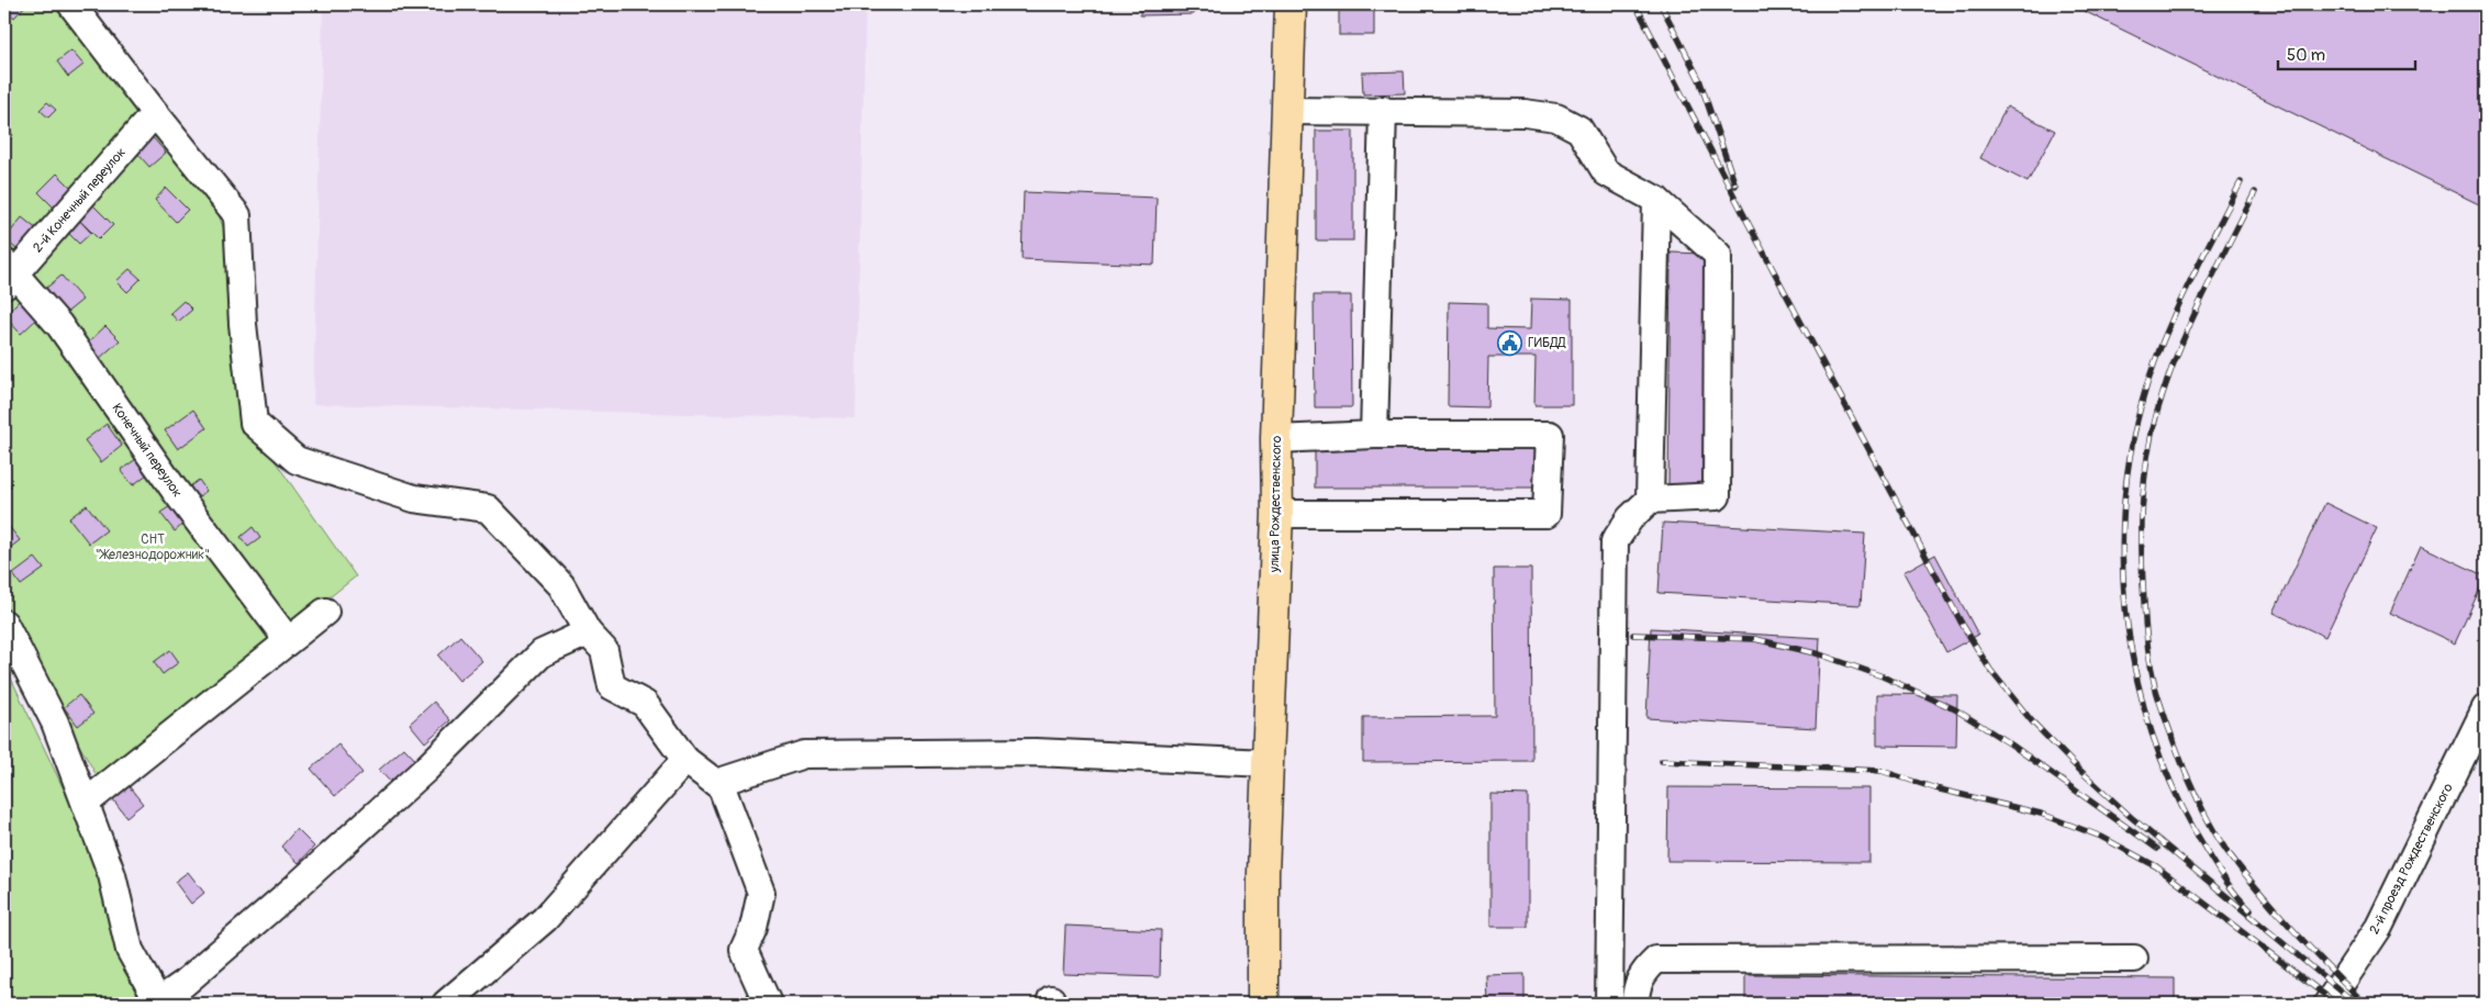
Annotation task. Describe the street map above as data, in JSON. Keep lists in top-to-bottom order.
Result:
{
  "streets": {
    "main road": ["улица Рождественского"],
    "street": ["2-й Конечный переулок", "Конечный переулок", "2-й проезд Рождественского"]
  },
  "crossings": [
    ["2-й Конечный переулок", "Конечный переулок"]
  ],
  "parks": ["СНТ \"Железнодорожник\""],
  "places": {
    "public building": ["ГИБДД"]
  },
  "scale_bar": "50 m"
}
